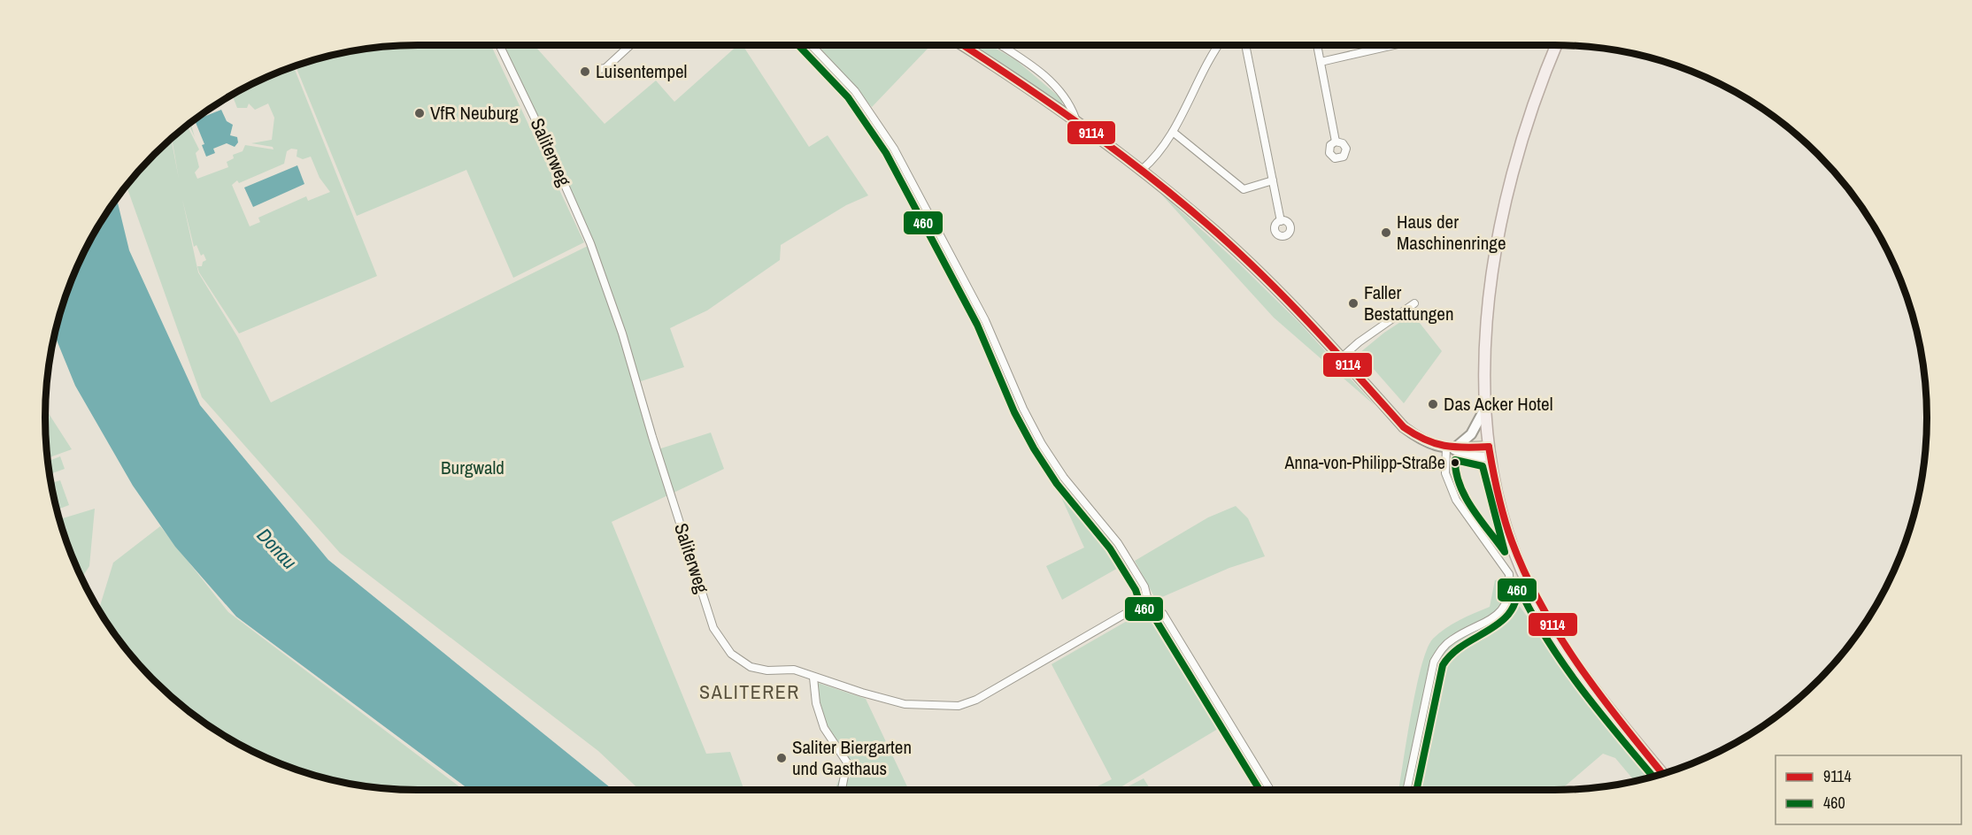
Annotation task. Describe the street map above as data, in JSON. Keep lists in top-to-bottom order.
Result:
{
  "streets": {
    "street": ["Saliterweg"]
  },
  "districts": ["SALITERER"],
  "water": ["Donau"],
  "parks": ["Burgwald"],
  "places": [
    "Luisentempel",
    "VfR Neuburg",
    "Haus der Maschinenringe",
    "Faller Bestattungen",
    "Das Acker Hotel",
    "Anna-von-Philipp-Straße",
    "Saliter Biergarten und Gasthaus"
  ],
  "lines": ["transit line 9114", "transit line 460"],
  "legend": ["9114", "460"]
}
